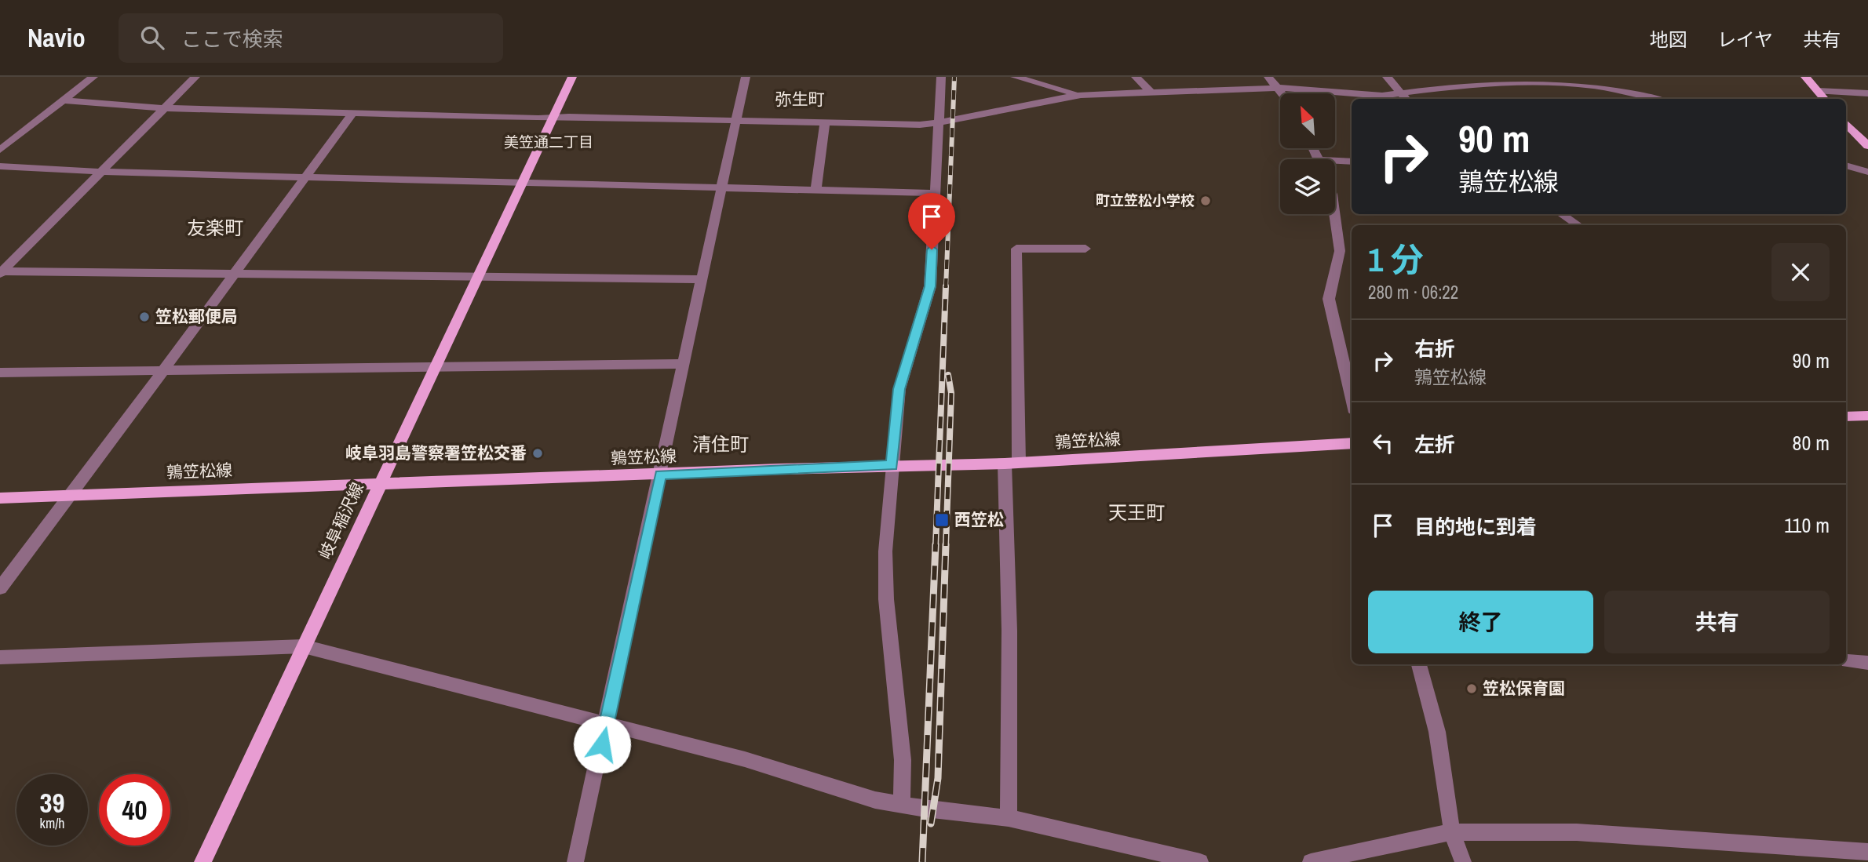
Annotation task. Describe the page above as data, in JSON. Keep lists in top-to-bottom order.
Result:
{
  "streets": {
    "main road": ["鶉笠松線", "岐阜稲沢線"]
  },
  "crossings": [
    ["鶉笠松線", "岐阜稲沢線"]
  ],
  "districts": [
    "弥生町",
    "美笠通二丁目",
    "友楽町",
    "清住町",
    "天王町"
  ],
  "places": {
    "other": [
      "町立笠松小学校",
      "笠松郵便局",
      "岐阜羽島警察署笠松交番",
      "笠松保育園"
    ],
    "transit": ["西笠松"]
  },
  "north": "top left",
  "page": {
    "header": "Navio",
    "search": "ここで検索",
    "nav": ["地図", "レイヤ", "共有"],
    "turn": ["90 m", "鶉笠松線"],
    "heading": ["1 分", "280 m · 06:22"],
    "list": [
      {
        "name": "右折",
        "note": "鶉笠松線",
        "value": "90 m"
      },
      {
        "name": "左折",
        "value": "80 m"
      },
      {
        "name": "目的地に到着",
        "value": "110 m"
      }
    ],
    "buttons": ["終了", "共有"],
    "speed": "39 km/h",
    "limit": "40"
  }
}
